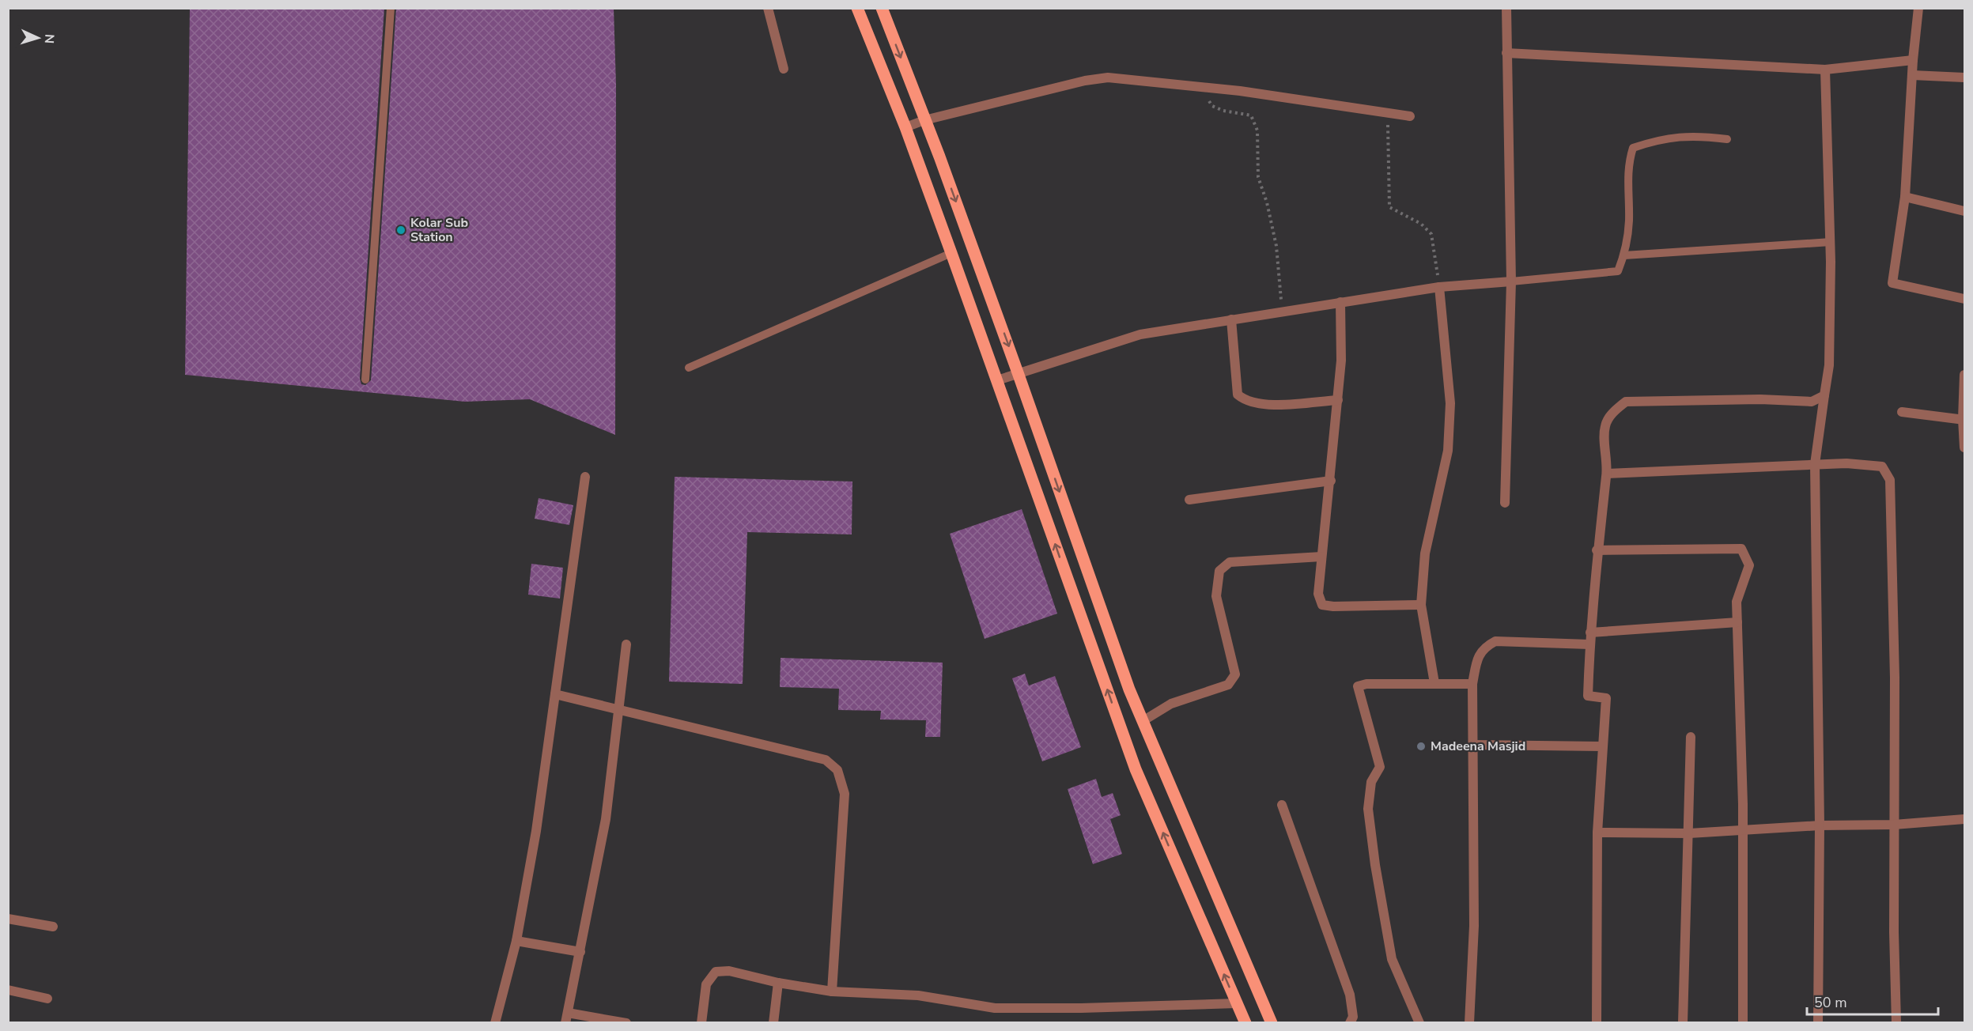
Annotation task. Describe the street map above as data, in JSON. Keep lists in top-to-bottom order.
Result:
{
  "places": ["Kolar Sub Station", "Madeena Masjid"],
  "scale_bar": "50 m",
  "north": "right"
}
